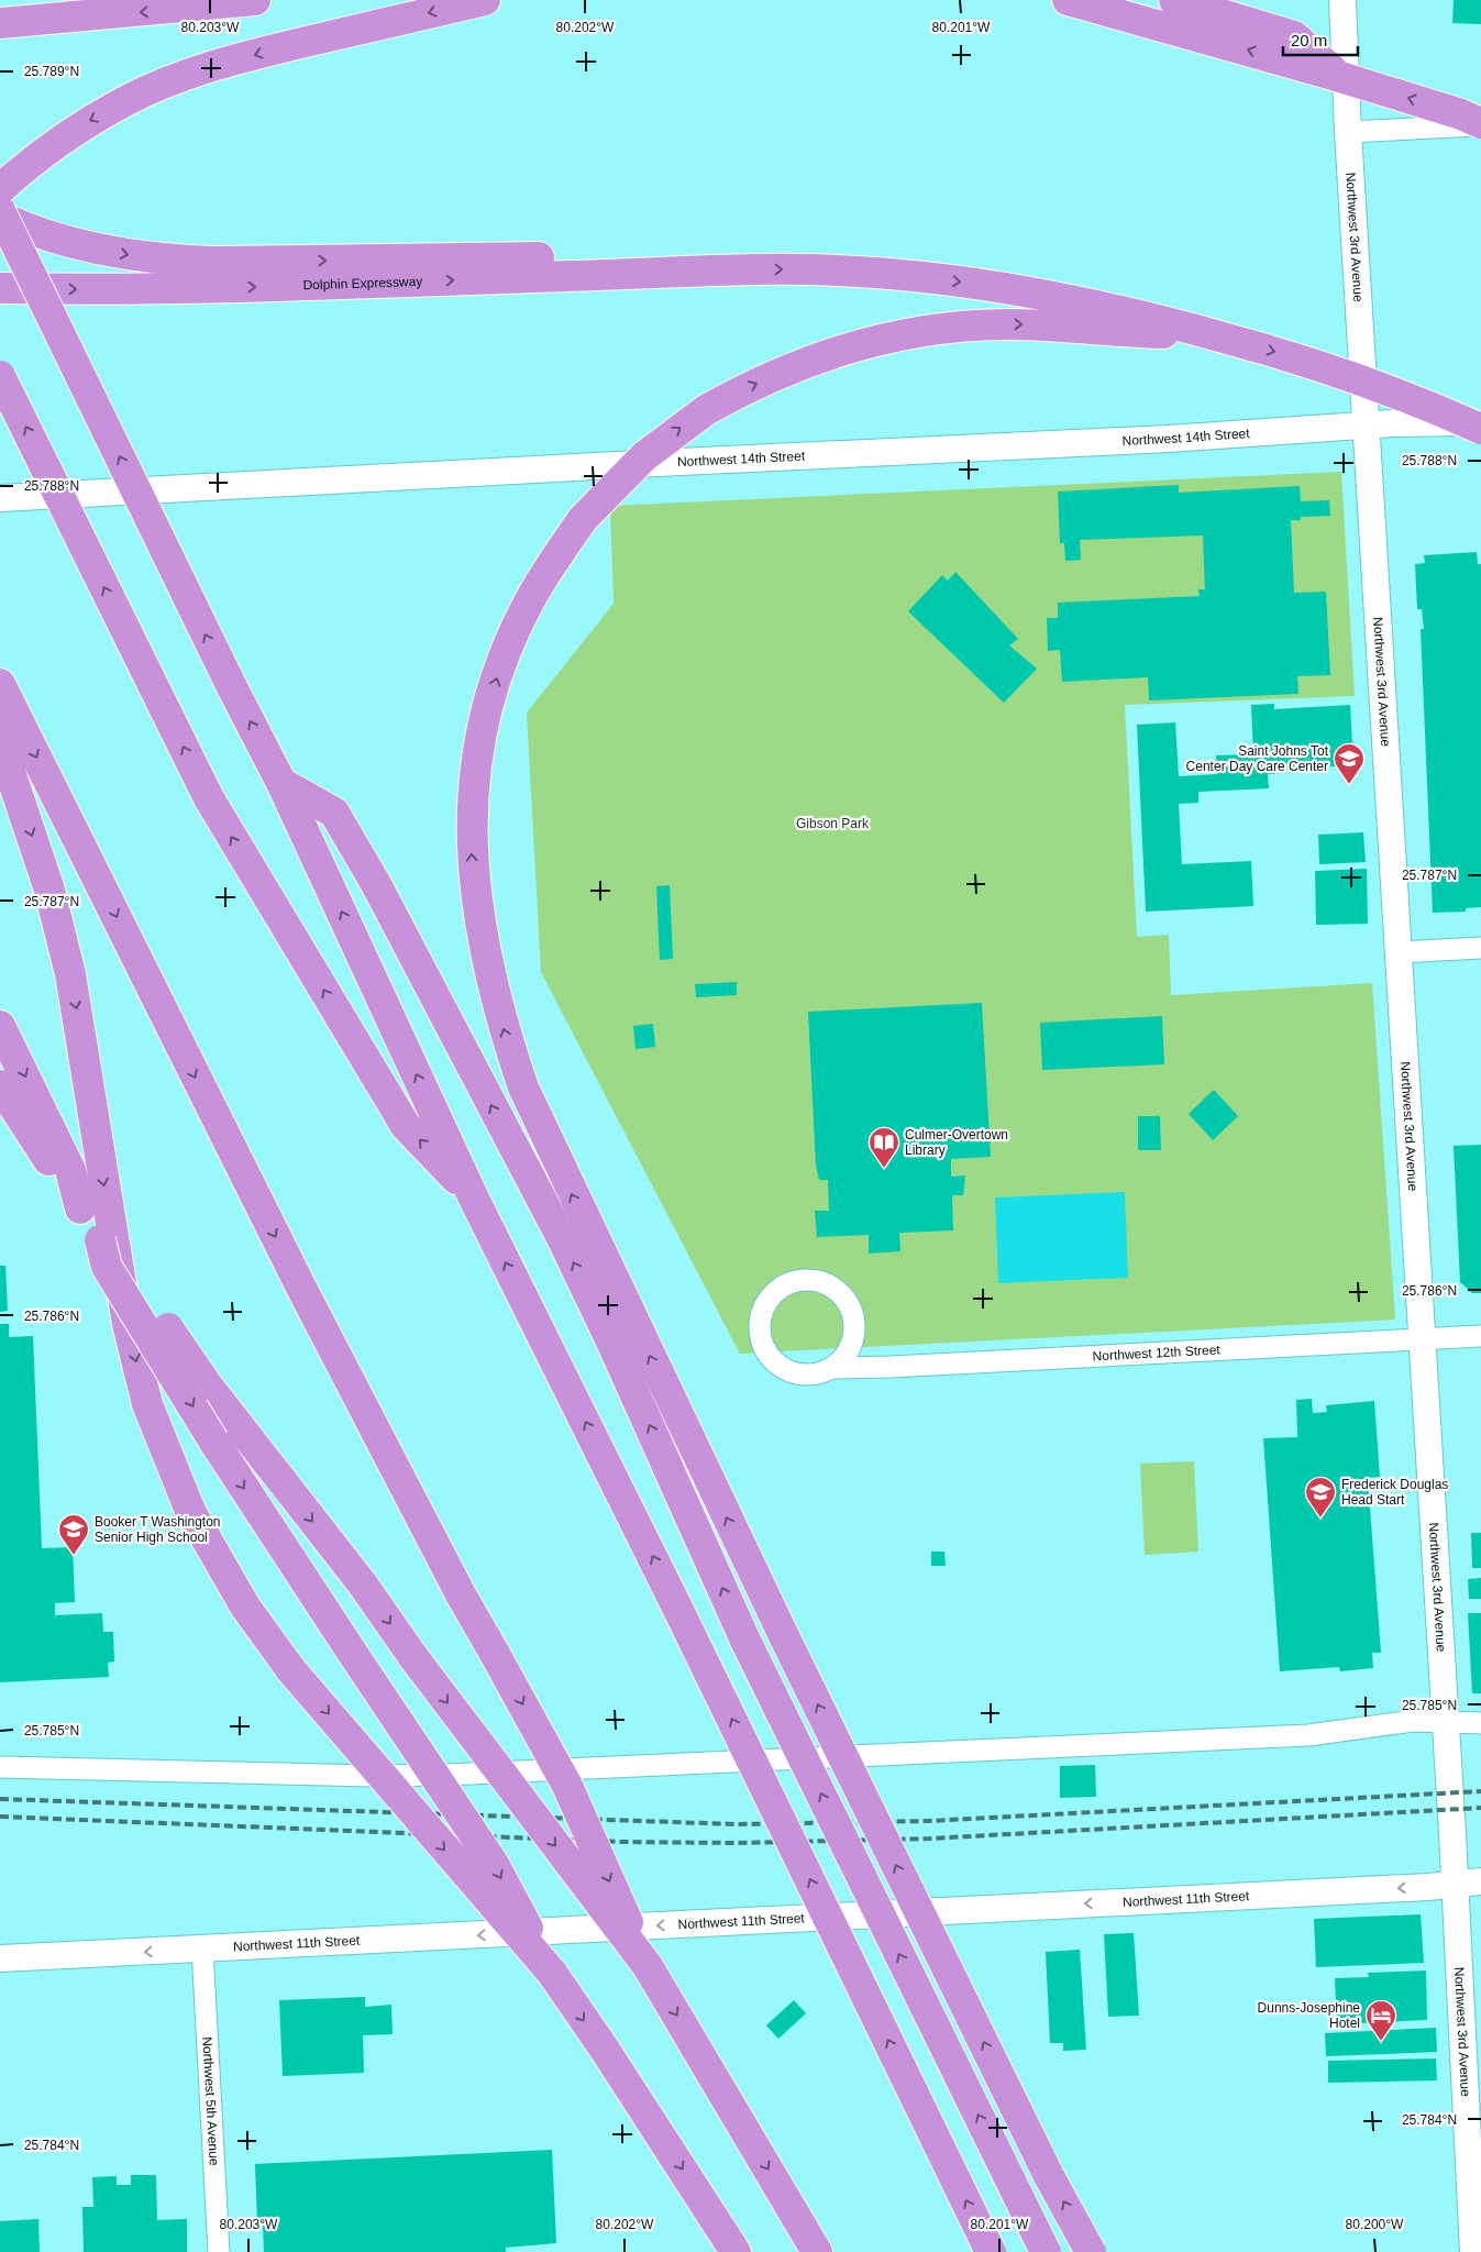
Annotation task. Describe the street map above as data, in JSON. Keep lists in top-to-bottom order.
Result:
{
  "streets": {
    "highway": ["Dolphin Expressway"],
    "street": [
      "Northwest 3rd Avenue",
      "Northwest 14th Street",
      "Northwest 12th Street",
      "Northwest 11th Street",
      "Northwest 5th Avenue"
    ]
  },
  "crossings": [
    ["Northwest 3rd Avenue", "Northwest 14th Street"],
    ["Northwest 3rd Avenue", "Northwest 12th Street"],
    ["Northwest 3rd Avenue", "Northwest 11th Street"],
    ["Northwest 11th Street", "Northwest 5th Avenue"]
  ],
  "parks": ["Gibson Park"],
  "places": {
    "school or university": ["Saint Johns Tot Center Day Care Center", "Frederick Douglas Head Start", "Booker T Washington Senior High School"],
    "library": ["Culmer-Overtown Library"],
    "hotel": ["Dunns-Josephine Hotel"]
  },
  "scale_bar": "20 m",
  "coordinates": [
    "80.203°W",
    "80.202°W",
    "80.201°W",
    "25.789°N",
    "25.788°N",
    "25.787°N",
    "25.786°N",
    "25.785°N",
    "25.784°N",
    "80.200°W"
  ]
}
